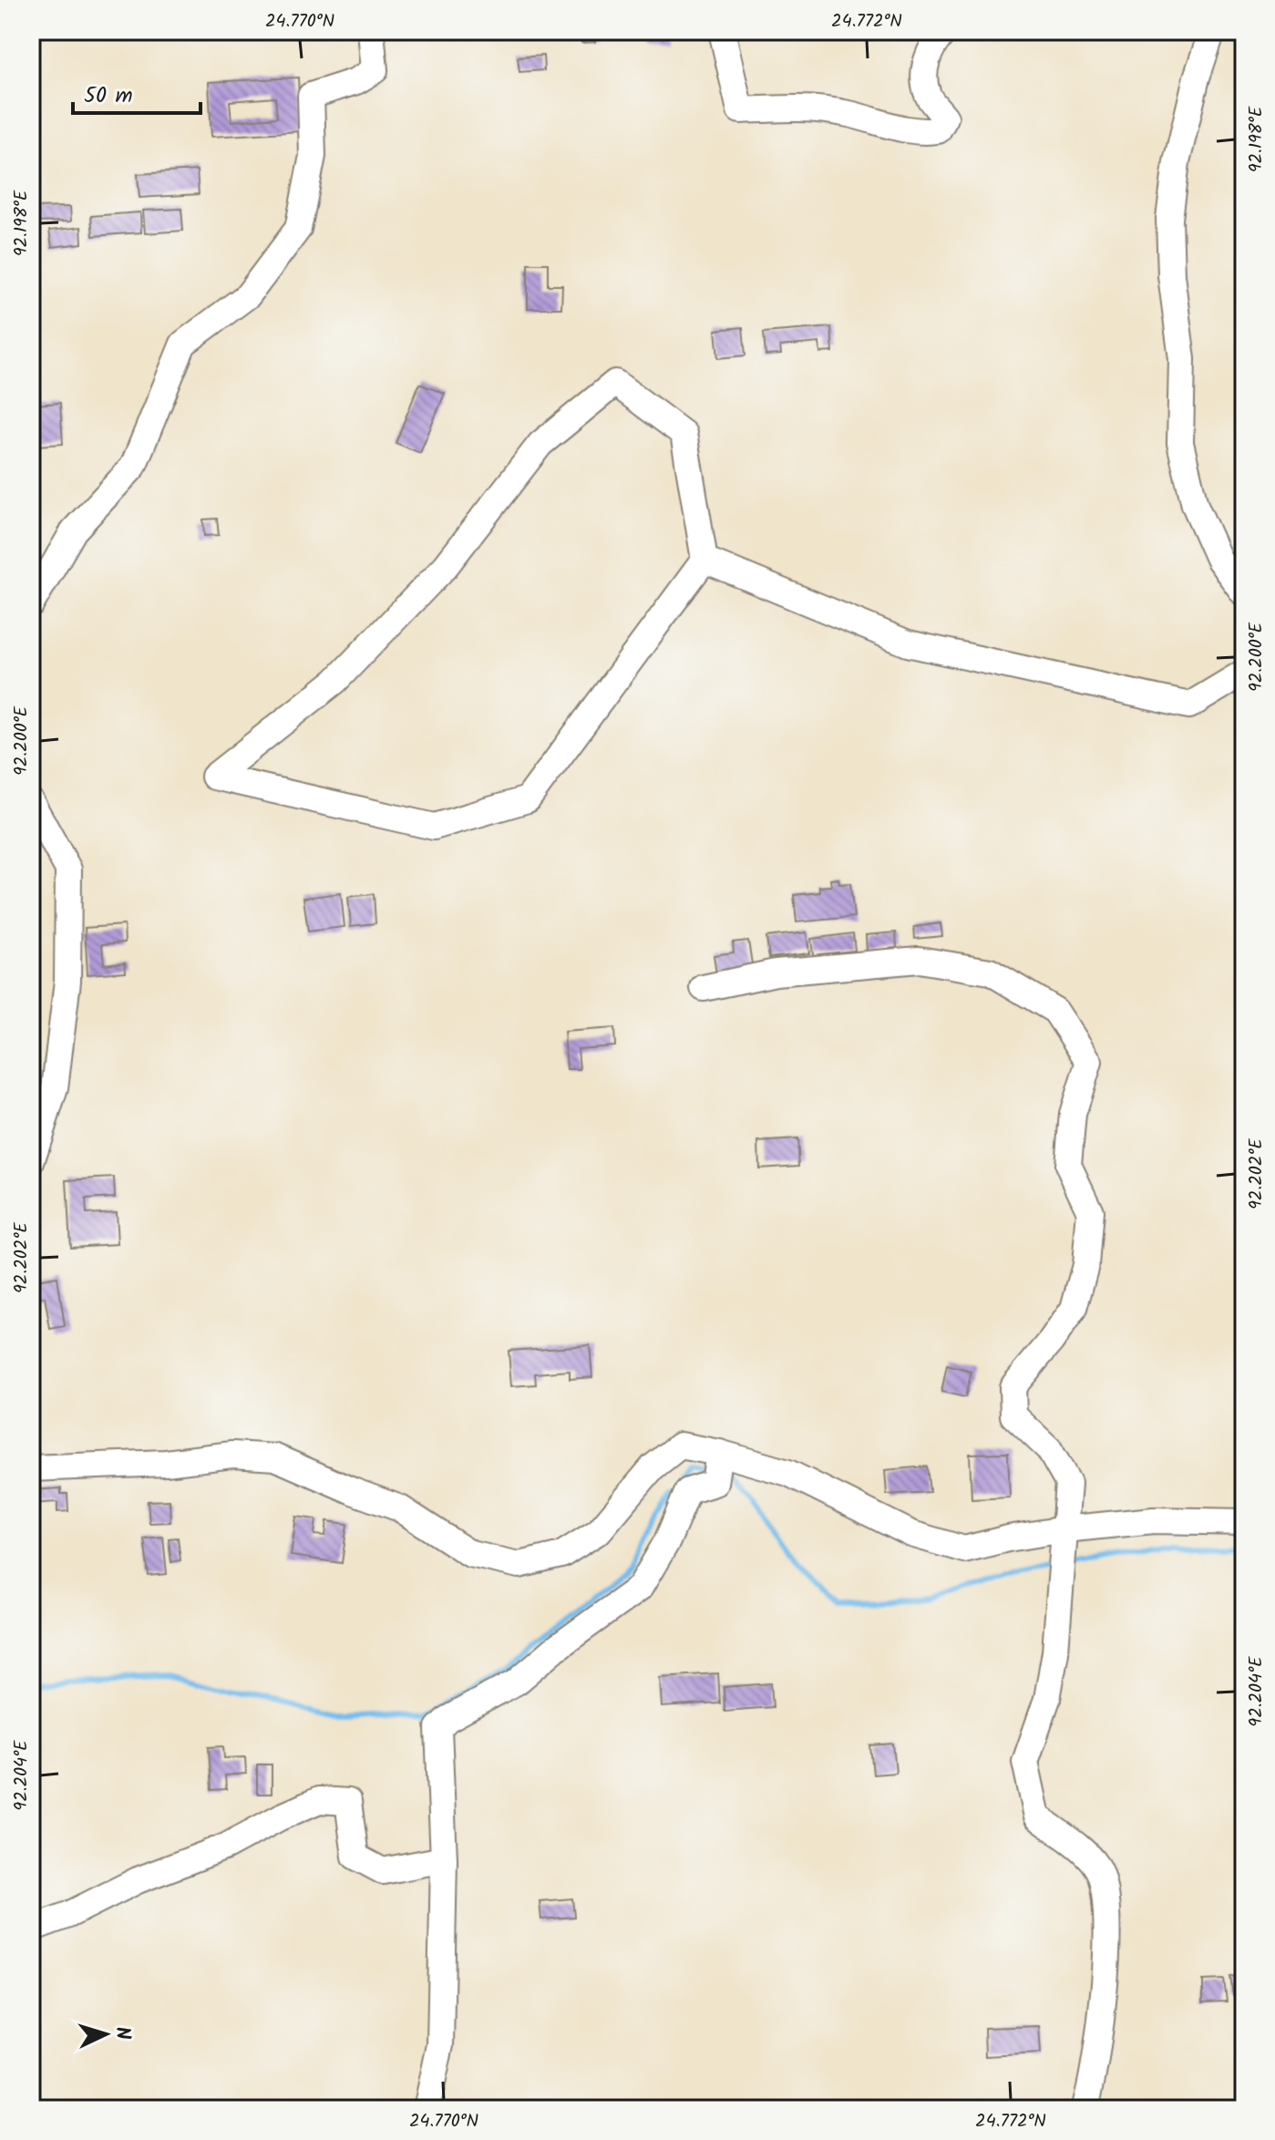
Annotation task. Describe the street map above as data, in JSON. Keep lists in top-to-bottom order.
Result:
{
  "scale_bar": "50 m",
  "north": "right",
  "coordinates": [
    "24.770°N",
    "24.772°N",
    "92.198°E",
    "92.200°E",
    "92.202°E",
    "92.204°E"
  ]
}
